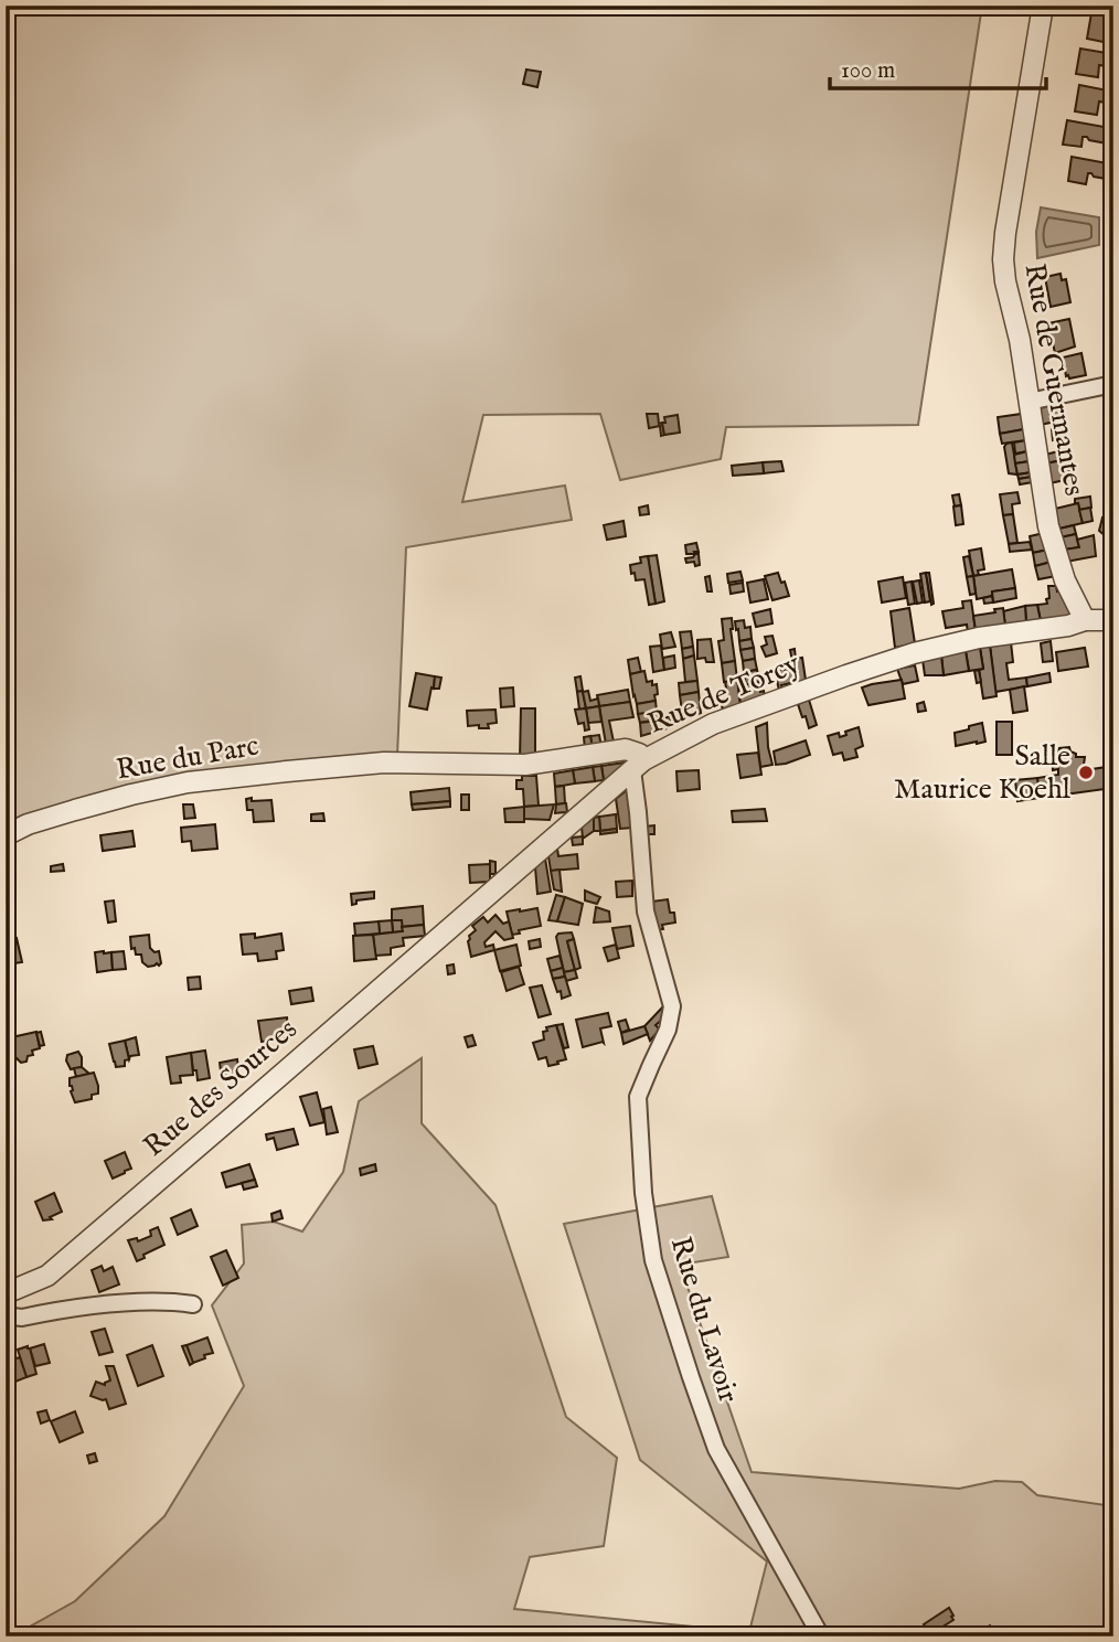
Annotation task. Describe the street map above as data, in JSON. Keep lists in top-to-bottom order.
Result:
{
  "streets": {
    "street": [
      "Rue de Guermantes",
      "Rue de Torcy",
      "Rue du Parc",
      "Rue des Sources",
      "Rue du Lavoir"
    ]
  },
  "crossings": [
    ["Rue de Guermantes", "Rue de Torcy"],
    ["Rue de Torcy", "Rue du Parc"],
    ["Rue de Torcy", "Rue des Sources"],
    ["Rue de Torcy", "Rue du Lavoir"],
    ["Rue du Parc", "Rue du Lavoir"]
  ],
  "places": ["Salle Maurice Koehl"],
  "scale_bar": "100 m"
}
